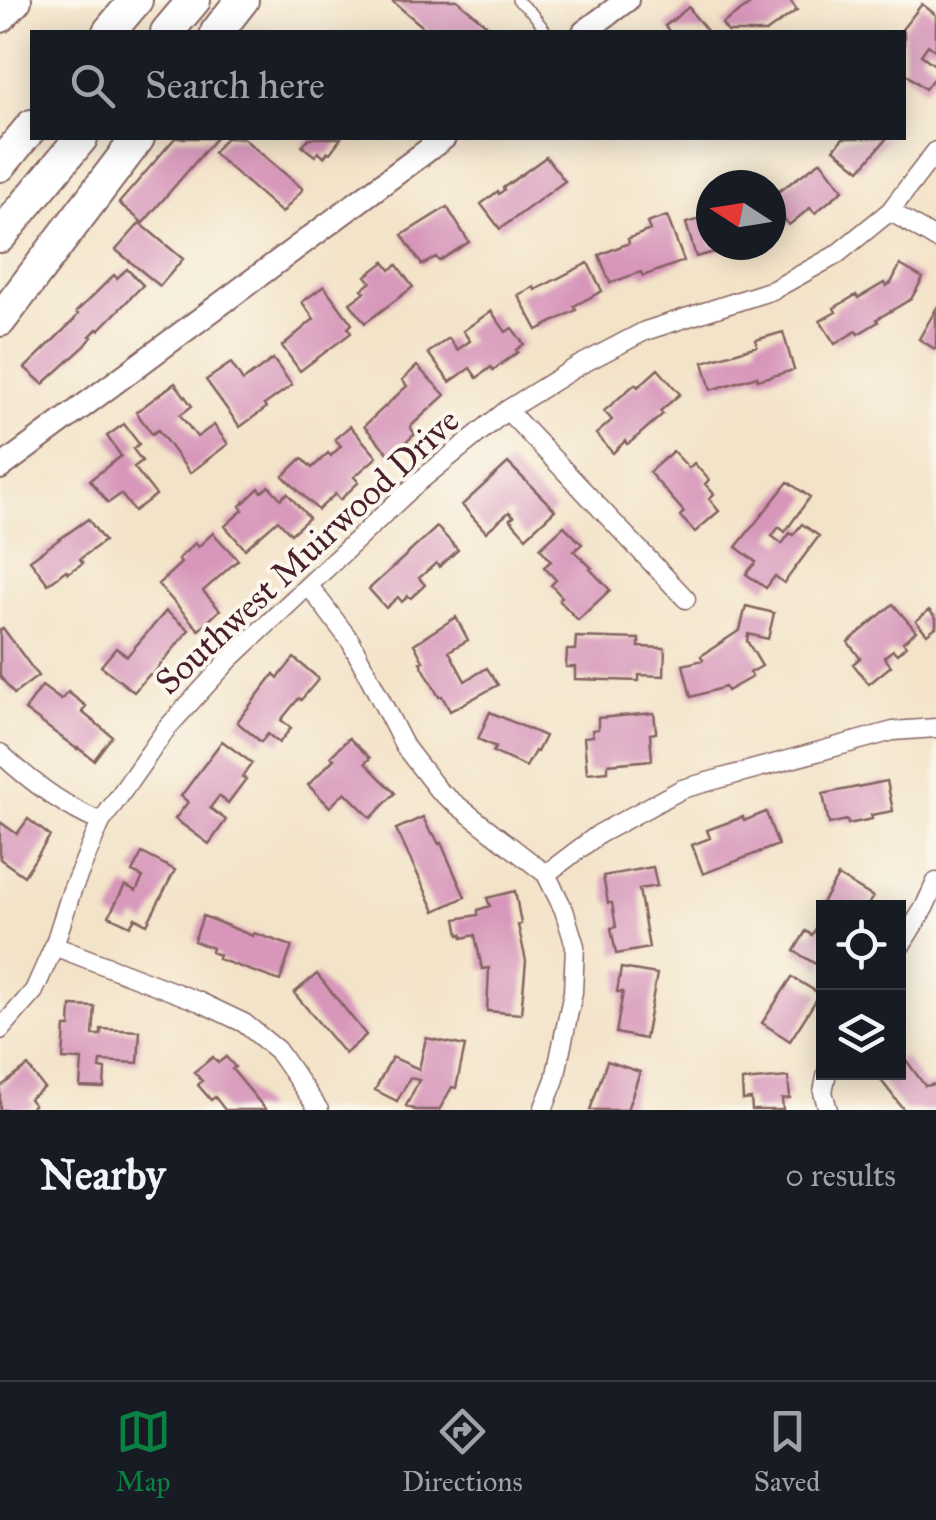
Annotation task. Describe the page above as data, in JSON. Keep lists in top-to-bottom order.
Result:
{
  "streets": {
    "street": ["Southwest Muirwood Drive"]
  },
  "north": "left",
  "page": {
    "search": "Search here",
    "heading": ["Nearby", "0 results"],
    "nav": ["Map", "Directions", "Saved"]
  }
}
